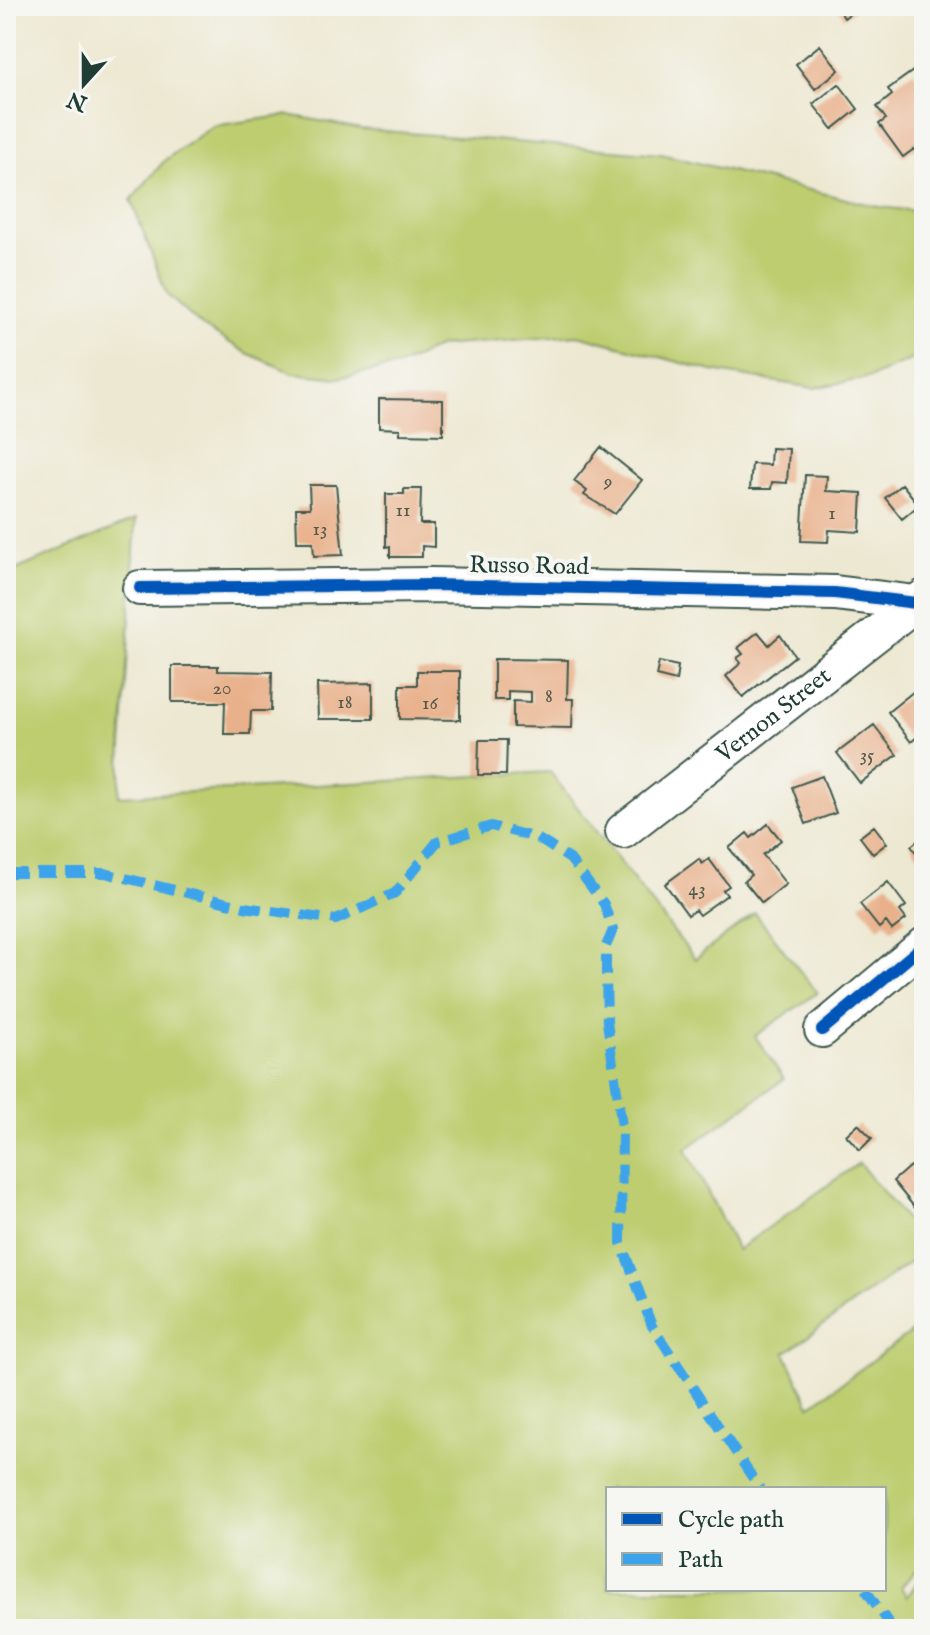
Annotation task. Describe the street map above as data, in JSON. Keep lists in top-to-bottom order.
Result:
{
  "streets": {
    "street": ["Russo Road", "Vernon Street"]
  },
  "crossings": [
    ["Russo Road", "Vernon Street"]
  ],
  "house_numbers": [
    "9",
    "11",
    "1",
    "13",
    "20",
    "8",
    "18",
    "16",
    "35",
    "43"
  ],
  "legend": ["Cycle path", "Path"],
  "north": "bottom"
}
